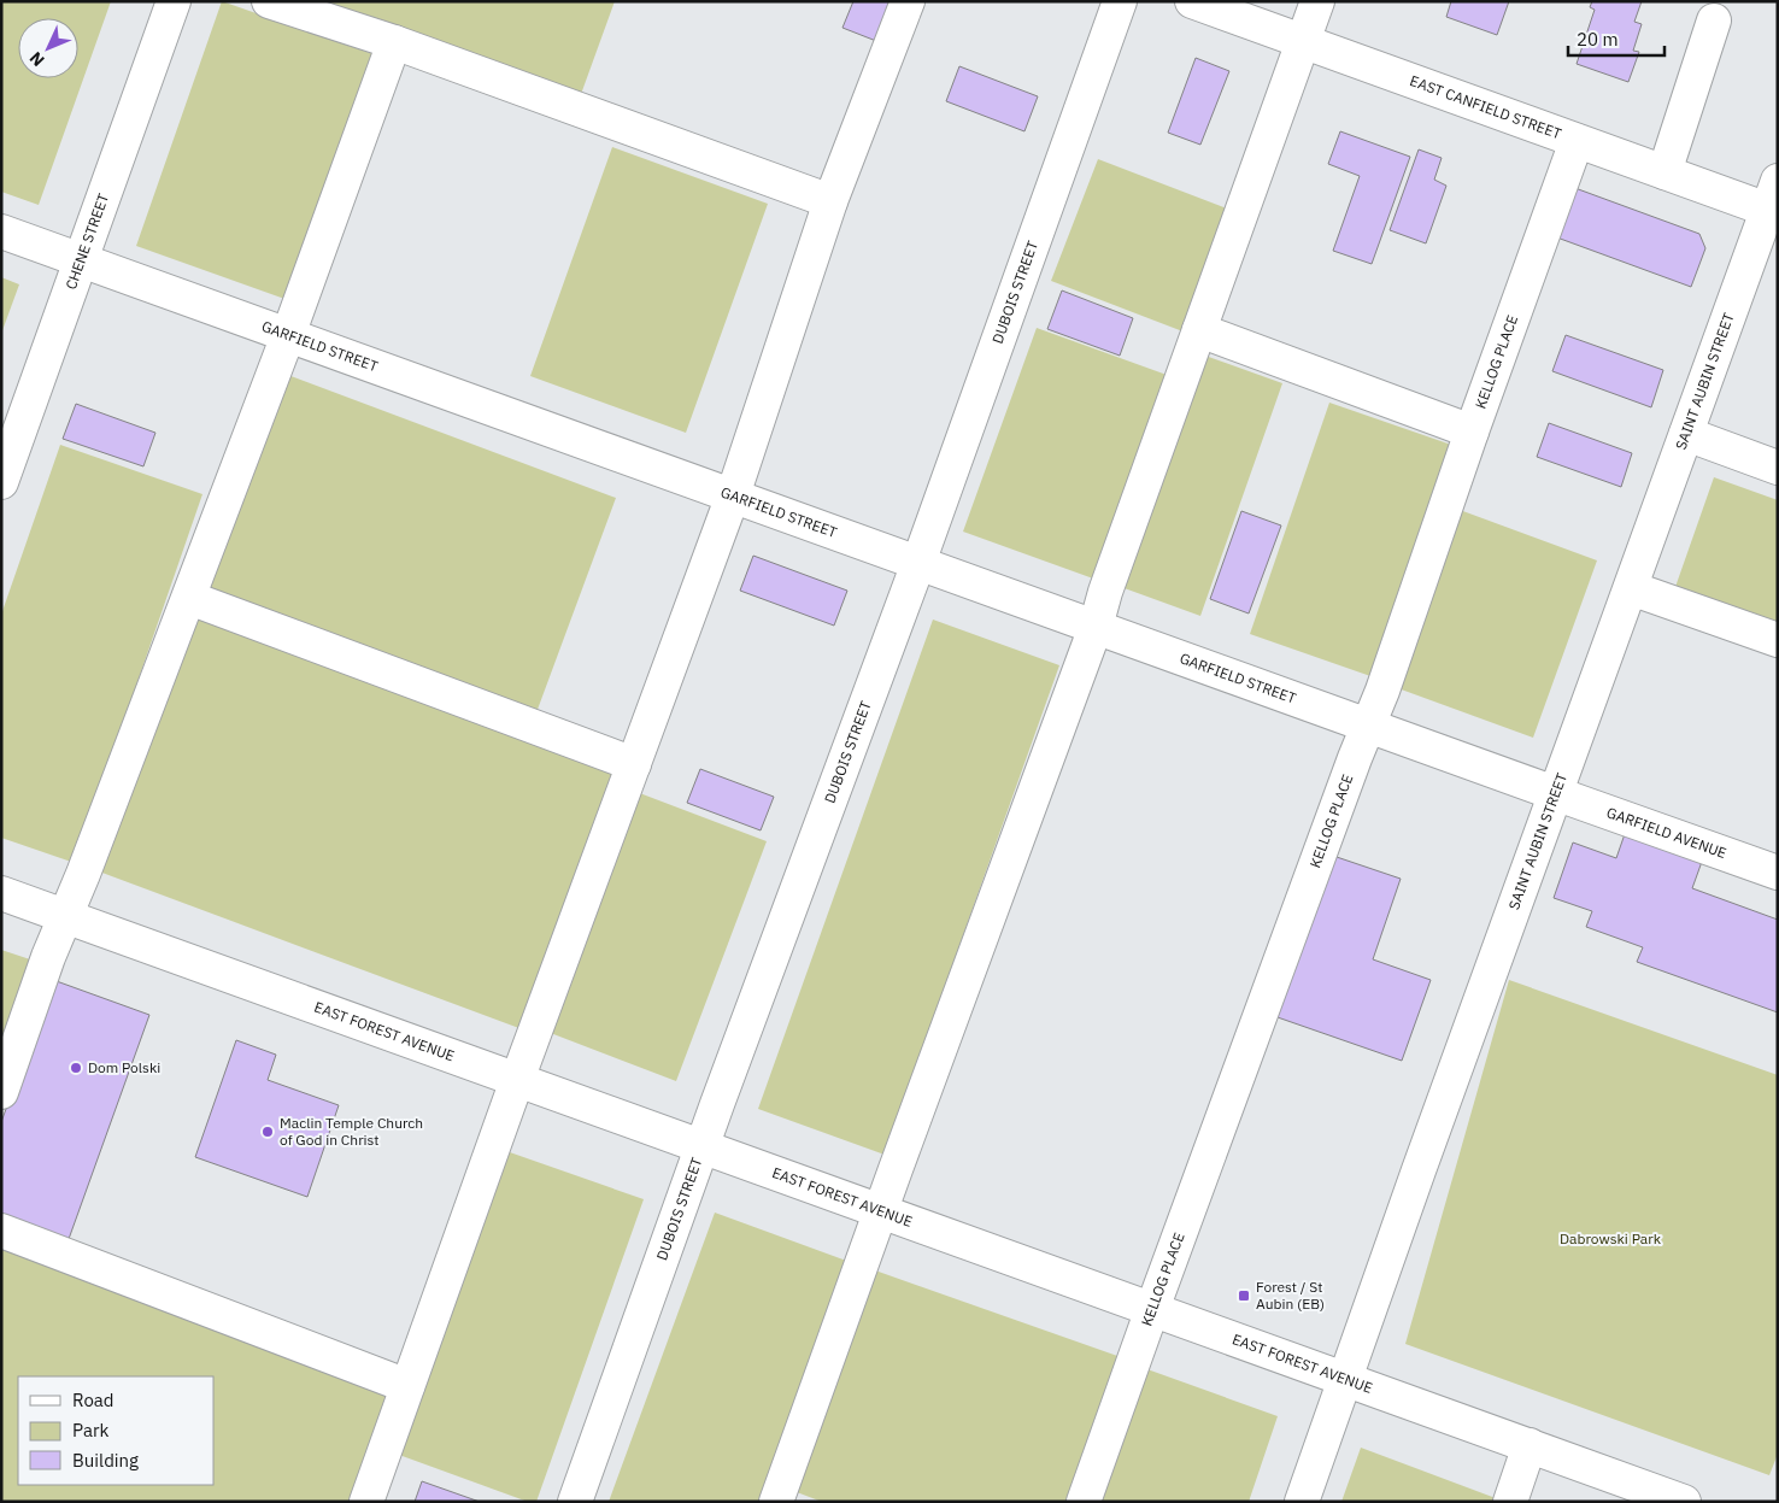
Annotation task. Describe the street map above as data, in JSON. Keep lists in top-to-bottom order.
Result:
{
  "streets": {
    "street": [
      "EAST CANFIELD STREET",
      "CHENE STREET",
      "DUBOIS STREET",
      "GARFIELD STREET",
      "KELLOG PLACE",
      "SAINT AUBIN STREET",
      "GARFIELD AVENUE",
      "EAST FOREST AVENUE"
    ]
  },
  "crossings": [
    ["EAST CANFIELD STREET", "KELLOG PLACE"],
    ["EAST CANFIELD STREET", "SAINT AUBIN STREET"],
    ["CHENE STREET", "GARFIELD STREET"],
    ["DUBOIS STREET", "GARFIELD STREET"],
    ["DUBOIS STREET", "EAST FOREST AVENUE"],
    ["GARFIELD STREET", "KELLOG PLACE"],
    ["GARFIELD STREET", "SAINT AUBIN STREET"],
    ["GARFIELD STREET", "GARFIELD AVENUE"],
    ["KELLOG PLACE", "EAST FOREST AVENUE"],
    ["SAINT AUBIN STREET", "GARFIELD AVENUE"],
    ["SAINT AUBIN STREET", "EAST FOREST AVENUE"]
  ],
  "parks": ["Dabrowski Park"],
  "places": {
    "other": ["Dom Polski", "Maclin Temple Church of God in Christ"],
    "transit": ["Forest / St Aubin (EB)"]
  },
  "legend": ["Road", "Park", "Building"],
  "scale_bar": "20 m",
  "north": "bottom left"
}
